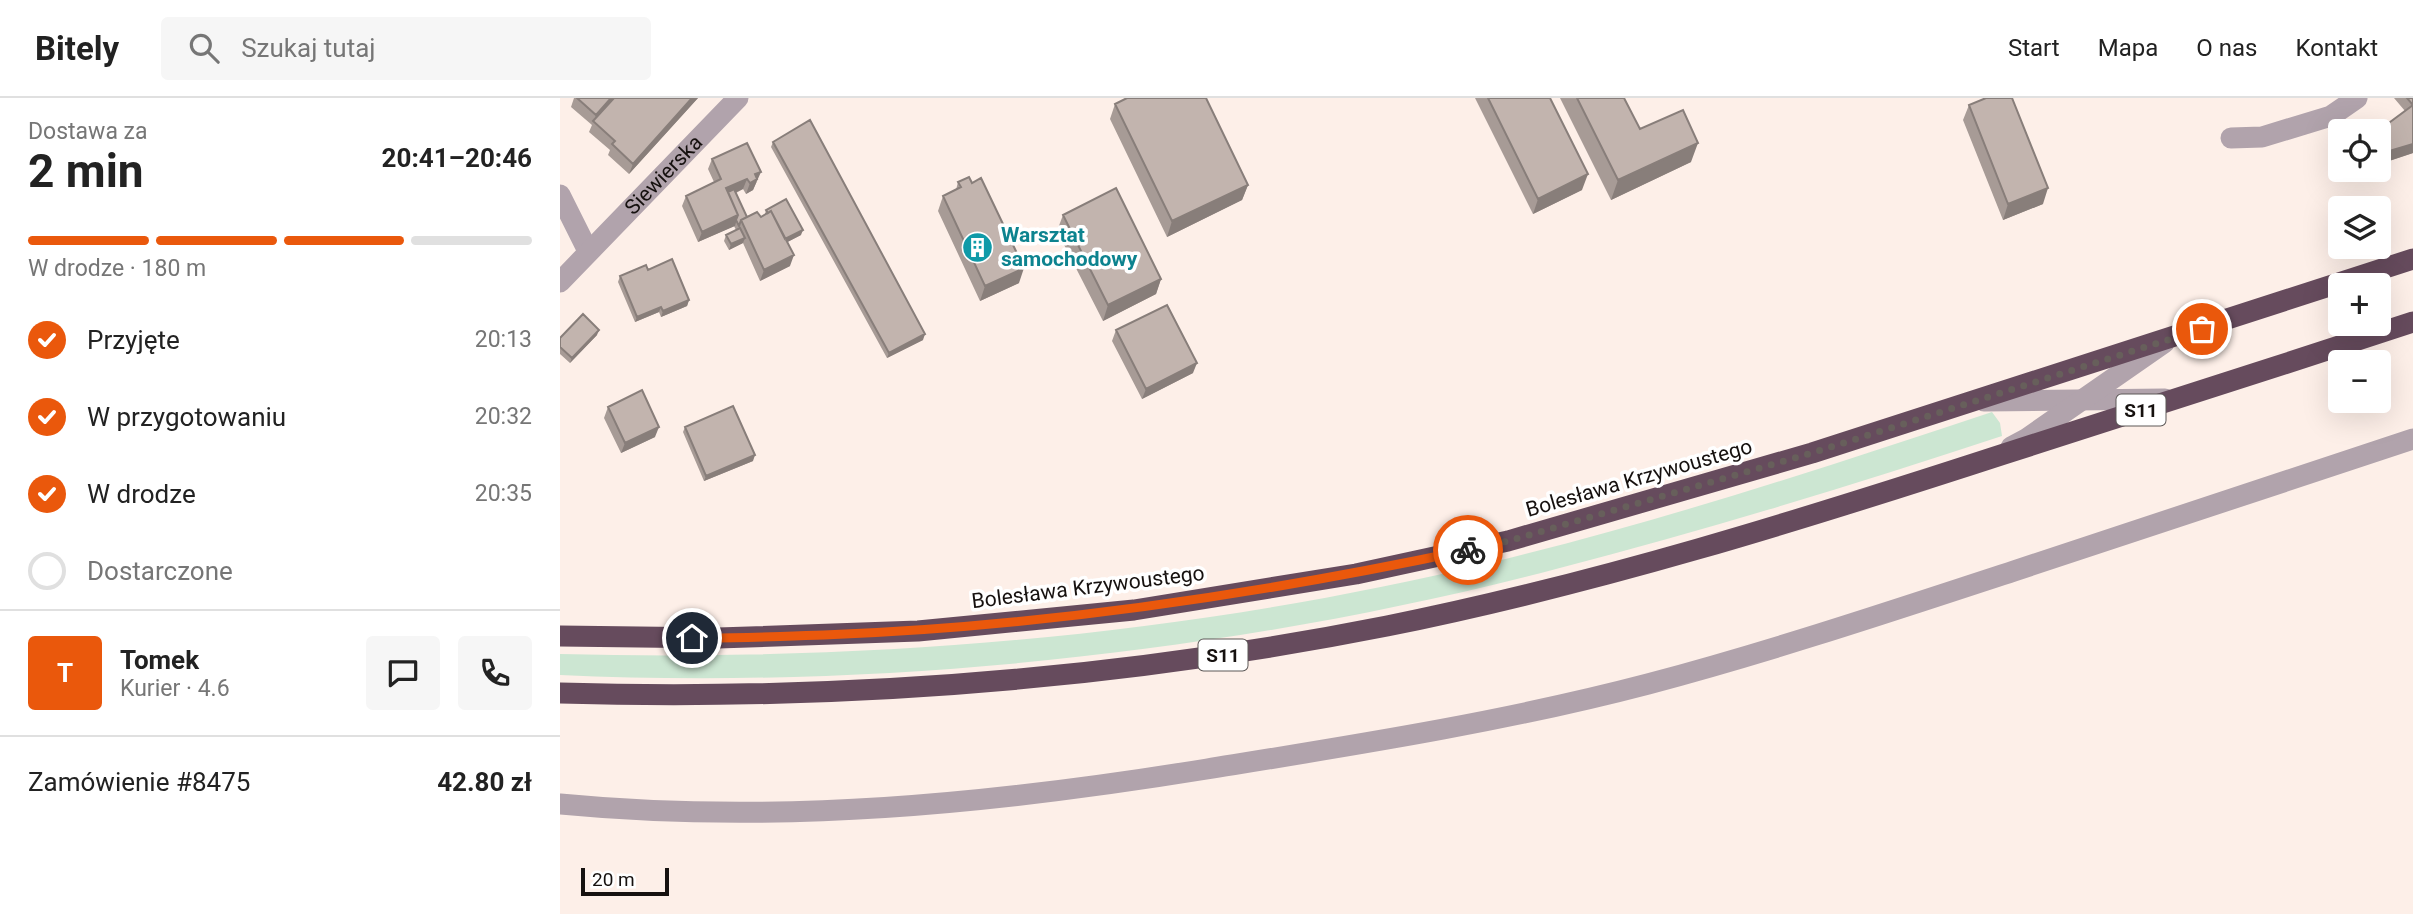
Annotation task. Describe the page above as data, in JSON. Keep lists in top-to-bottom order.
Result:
{
  "streets": {
    "highway": ["S11", "Bolesława Krzywoustego"],
    "street": ["Siewierska"]
  },
  "places": {
    "building": ["Warsztat samochodowy"]
  },
  "scale_bar": "20 m",
  "page": {
    "header": "Bitely",
    "search": "Szukaj tutaj",
    "nav": [
      "Start",
      "Mapa",
      "O nas",
      "Kontakt"
    ],
    "heading": ["2 min", "Dostawa za", "20:41–20:46"],
    "panel": [
      "Tomek",
      "Kurier · 4.6",
      "Zamówienie #8475",
      "42.80 zł"
    ],
    "map_buttons": ["+", "−"],
    "bar": "W drodze · 180 m",
    "list": [
      ["Przyjęte", "20:13"],
      ["W przygotowaniu", "20:32"],
      ["W drodze", "20:35"],
      "Dostarczone"
    ],
    "round": "T",
    "scale": "20 m"
  }
}
